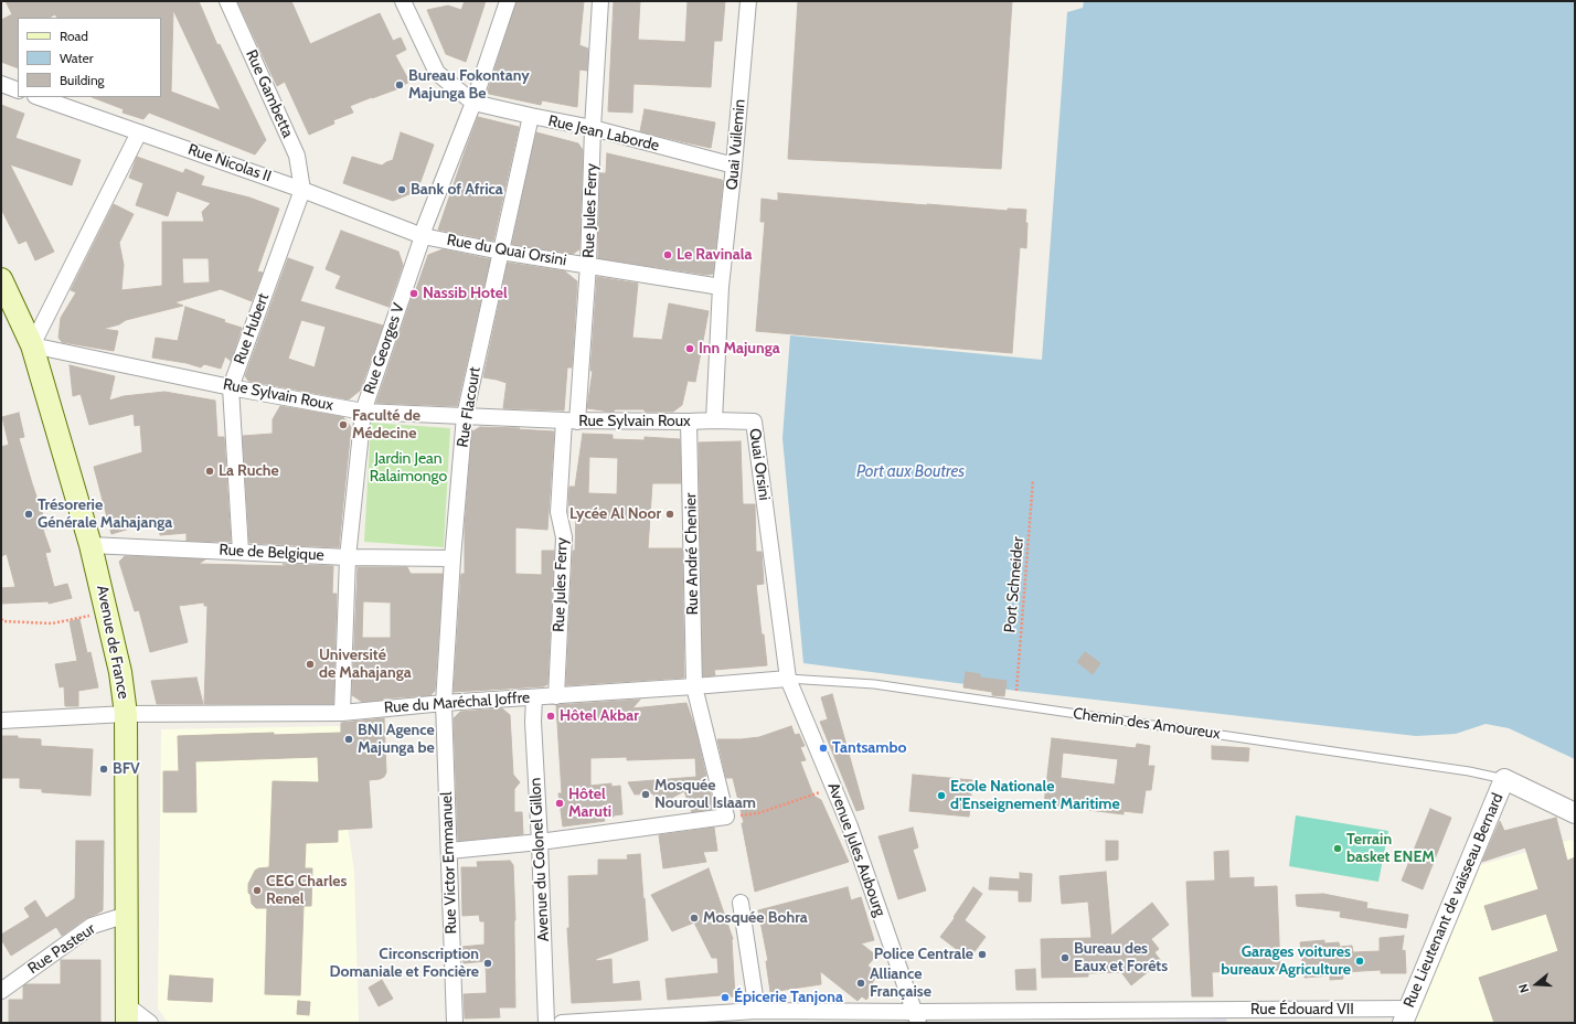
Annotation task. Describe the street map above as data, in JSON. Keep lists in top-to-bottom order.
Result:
{
  "streets": {
    "main road": ["Avenue de France"],
    "street": [
      "Rue Gambetta",
      "Rue Jean Laborde",
      "Quai Vuilemin",
      "Rue Nicolas II",
      "Rue Jules Ferry",
      "Rue du Quai Orsini",
      "Rue Hubert",
      "Rue Georges V",
      "Rue Sylvain Roux",
      "Rue Flacourt",
      "Quai Orsini",
      "Rue de Belgique",
      "Rue André Chenier",
      "Rue du Maréchal Joffre",
      "Avenue Jules Aubourg",
      "Avenue du Colonel Gillon",
      "Rue Victor Emmanuel",
      "Rue Lieutenant de vaisseau Bernard",
      "Rue Pasteur",
      "Rue Édouard VII"
    ],
    "lane": ["Chemin des Amoureux"],
    "path": ["Port Schneider"]
  },
  "crossings": [
    ["Rue Gambetta", "Rue Nicolas II"],
    ["Rue Gambetta", "Rue Hubert"],
    ["Rue Jean Laborde", "Quai Vuilemin"],
    ["Rue Jean Laborde", "Rue Jules Ferry"],
    ["Rue Jean Laborde", "Rue Georges V"],
    ["Rue Jean Laborde", "Rue Flacourt"],
    ["Quai Vuilemin", "Rue du Quai Orsini"],
    ["Rue Nicolas II", "Rue du Quai Orsini"],
    ["Rue Nicolas II", "Rue Hubert"],
    ["Rue Nicolas II", "Rue Georges V"],
    ["Rue Jules Ferry", "Rue du Quai Orsini"],
    ["Rue Jules Ferry", "Rue Sylvain Roux"],
    ["Rue Jules Ferry", "Rue du Maréchal Joffre"],
    ["Rue du Quai Orsini", "Rue Georges V"],
    ["Rue du Quai Orsini", "Rue Flacourt"],
    ["Rue Hubert", "Rue Sylvain Roux"],
    ["Rue Hubert", "Rue de Belgique"],
    ["Rue Georges V", "Rue Sylvain Roux"],
    ["Rue Georges V", "Rue de Belgique"],
    ["Rue Georges V", "Rue du Maréchal Joffre"],
    ["Rue Sylvain Roux", "Rue Flacourt"],
    ["Rue Sylvain Roux", "Quai Orsini"],
    ["Rue Sylvain Roux", "Rue André Chenier"],
    ["Rue Sylvain Roux", "Avenue de France"],
    ["Rue Flacourt", "Rue de Belgique"],
    ["Rue Flacourt", "Rue du Maréchal Joffre"],
    ["Rue Flacourt", "Rue Victor Emmanuel"],
    ["Quai Orsini", "Rue du Maréchal Joffre"],
    ["Quai Orsini", "Chemin des Amoureux"],
    ["Quai Orsini", "Avenue Jules Aubourg"],
    ["Rue de Belgique", "Avenue de France"],
    ["Rue André Chenier", "Rue du Maréchal Joffre"],
    ["Avenue de France", "Rue du Maréchal Joffre"],
    ["Avenue de France", "Rue Pasteur"],
    ["Rue du Maréchal Joffre", "Chemin des Amoureux"],
    ["Rue du Maréchal Joffre", "Avenue Jules Aubourg"],
    ["Rue du Maréchal Joffre", "Avenue du Colonel Gillon"],
    ["Rue du Maréchal Joffre", "Rue Victor Emmanuel"],
    ["Chemin des Amoureux", "Avenue Jules Aubourg"],
    ["Chemin des Amoureux", "Rue Lieutenant de vaisseau Bernard"],
    ["Avenue Jules Aubourg", "Rue Édouard VII"],
    ["Rue Lieutenant de vaisseau Bernard", "Rue Édouard VII"]
  ],
  "water": ["Port aux Boutres"],
  "parks": ["Jardin Jean Ralaimongo"],
  "places": [
    "Bureau Fokontany Majunga Be",
    "Bank of Africa",
    "Le Ravinala",
    "Nassib Hotel",
    "Inn Majunga",
    "Faculté de Médecine",
    "La Ruche",
    "Trésorerie Générale Mahajanga",
    "Lycée Al Noor",
    "Université de Mahajanga",
    "Hôtel Akbar",
    "BNI Agence Majunga be",
    "Tantsambo",
    "BFV",
    "Mosquée Nouroul Islaam",
    "Ecole Nationale d'Enseignement Maritime",
    "Hôtel Maruti",
    "Terrain basket ENEM",
    "CEG Charles Renel",
    "Mosquée Bohra",
    "Police Centrale",
    "Bureau des Eaux et Forêts",
    "Garages voitures bureaux Agriculture",
    "Circonscription Domaniale et Foncière",
    "Alliance Française",
    "Épicerie Tanjona"
  ],
  "legend": ["Road", "Water", "Building"],
  "north": "left"
}
